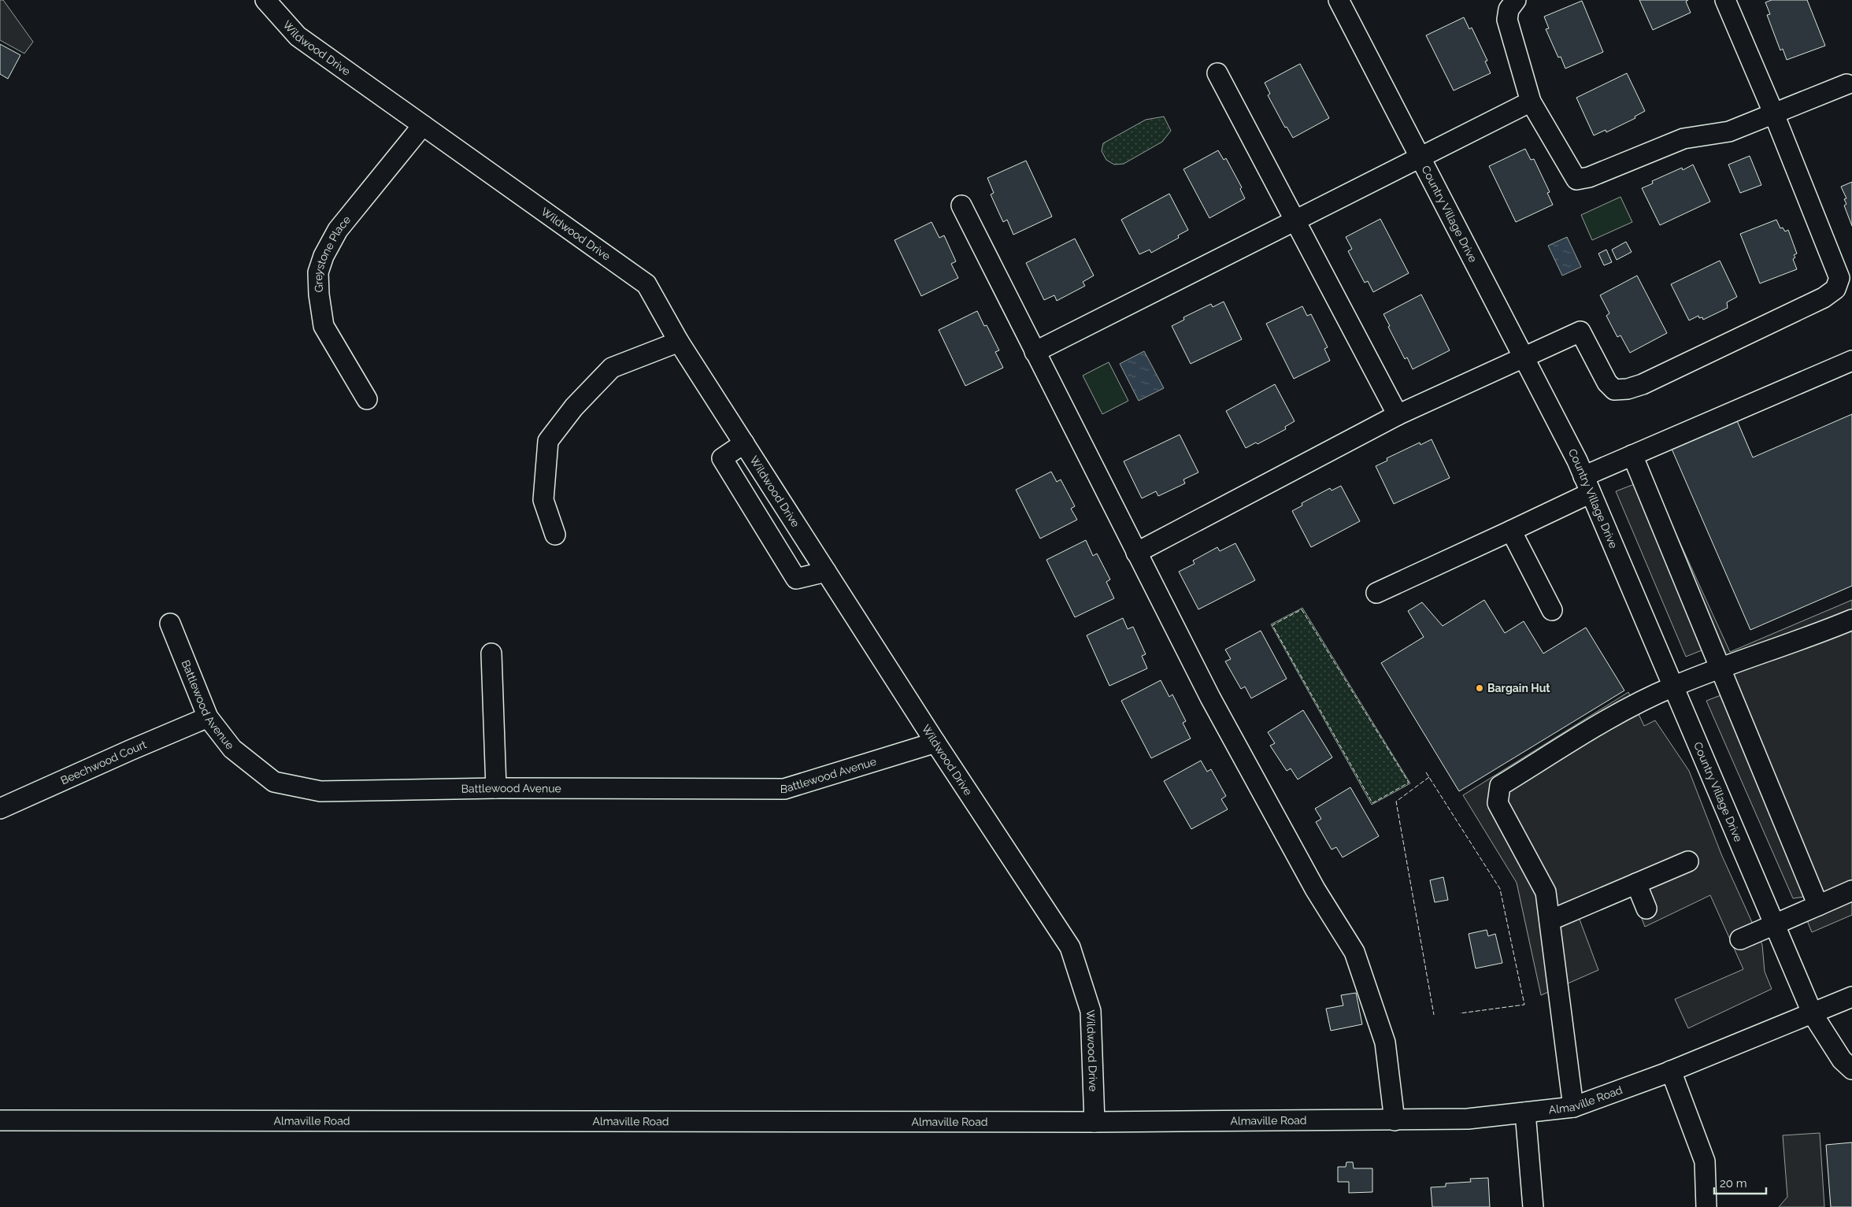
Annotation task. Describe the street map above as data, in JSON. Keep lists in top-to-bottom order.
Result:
{
  "streets": {
    "street": [
      "Wildwood Drive",
      "Country Village Drive",
      "Greystone Place",
      "Battlewood Avenue",
      "Beechwood Court",
      "Almaville Road"
    ]
  },
  "crossings": [
    ["Wildwood Drive", "Greystone Place"],
    ["Wildwood Drive", "Battlewood Avenue"],
    ["Wildwood Drive", "Almaville Road"],
    ["Country Village Drive", "Almaville Road"],
    ["Battlewood Avenue", "Beechwood Court"]
  ],
  "places": ["Bargain Hut"],
  "scale_bar": "20 m"
}
